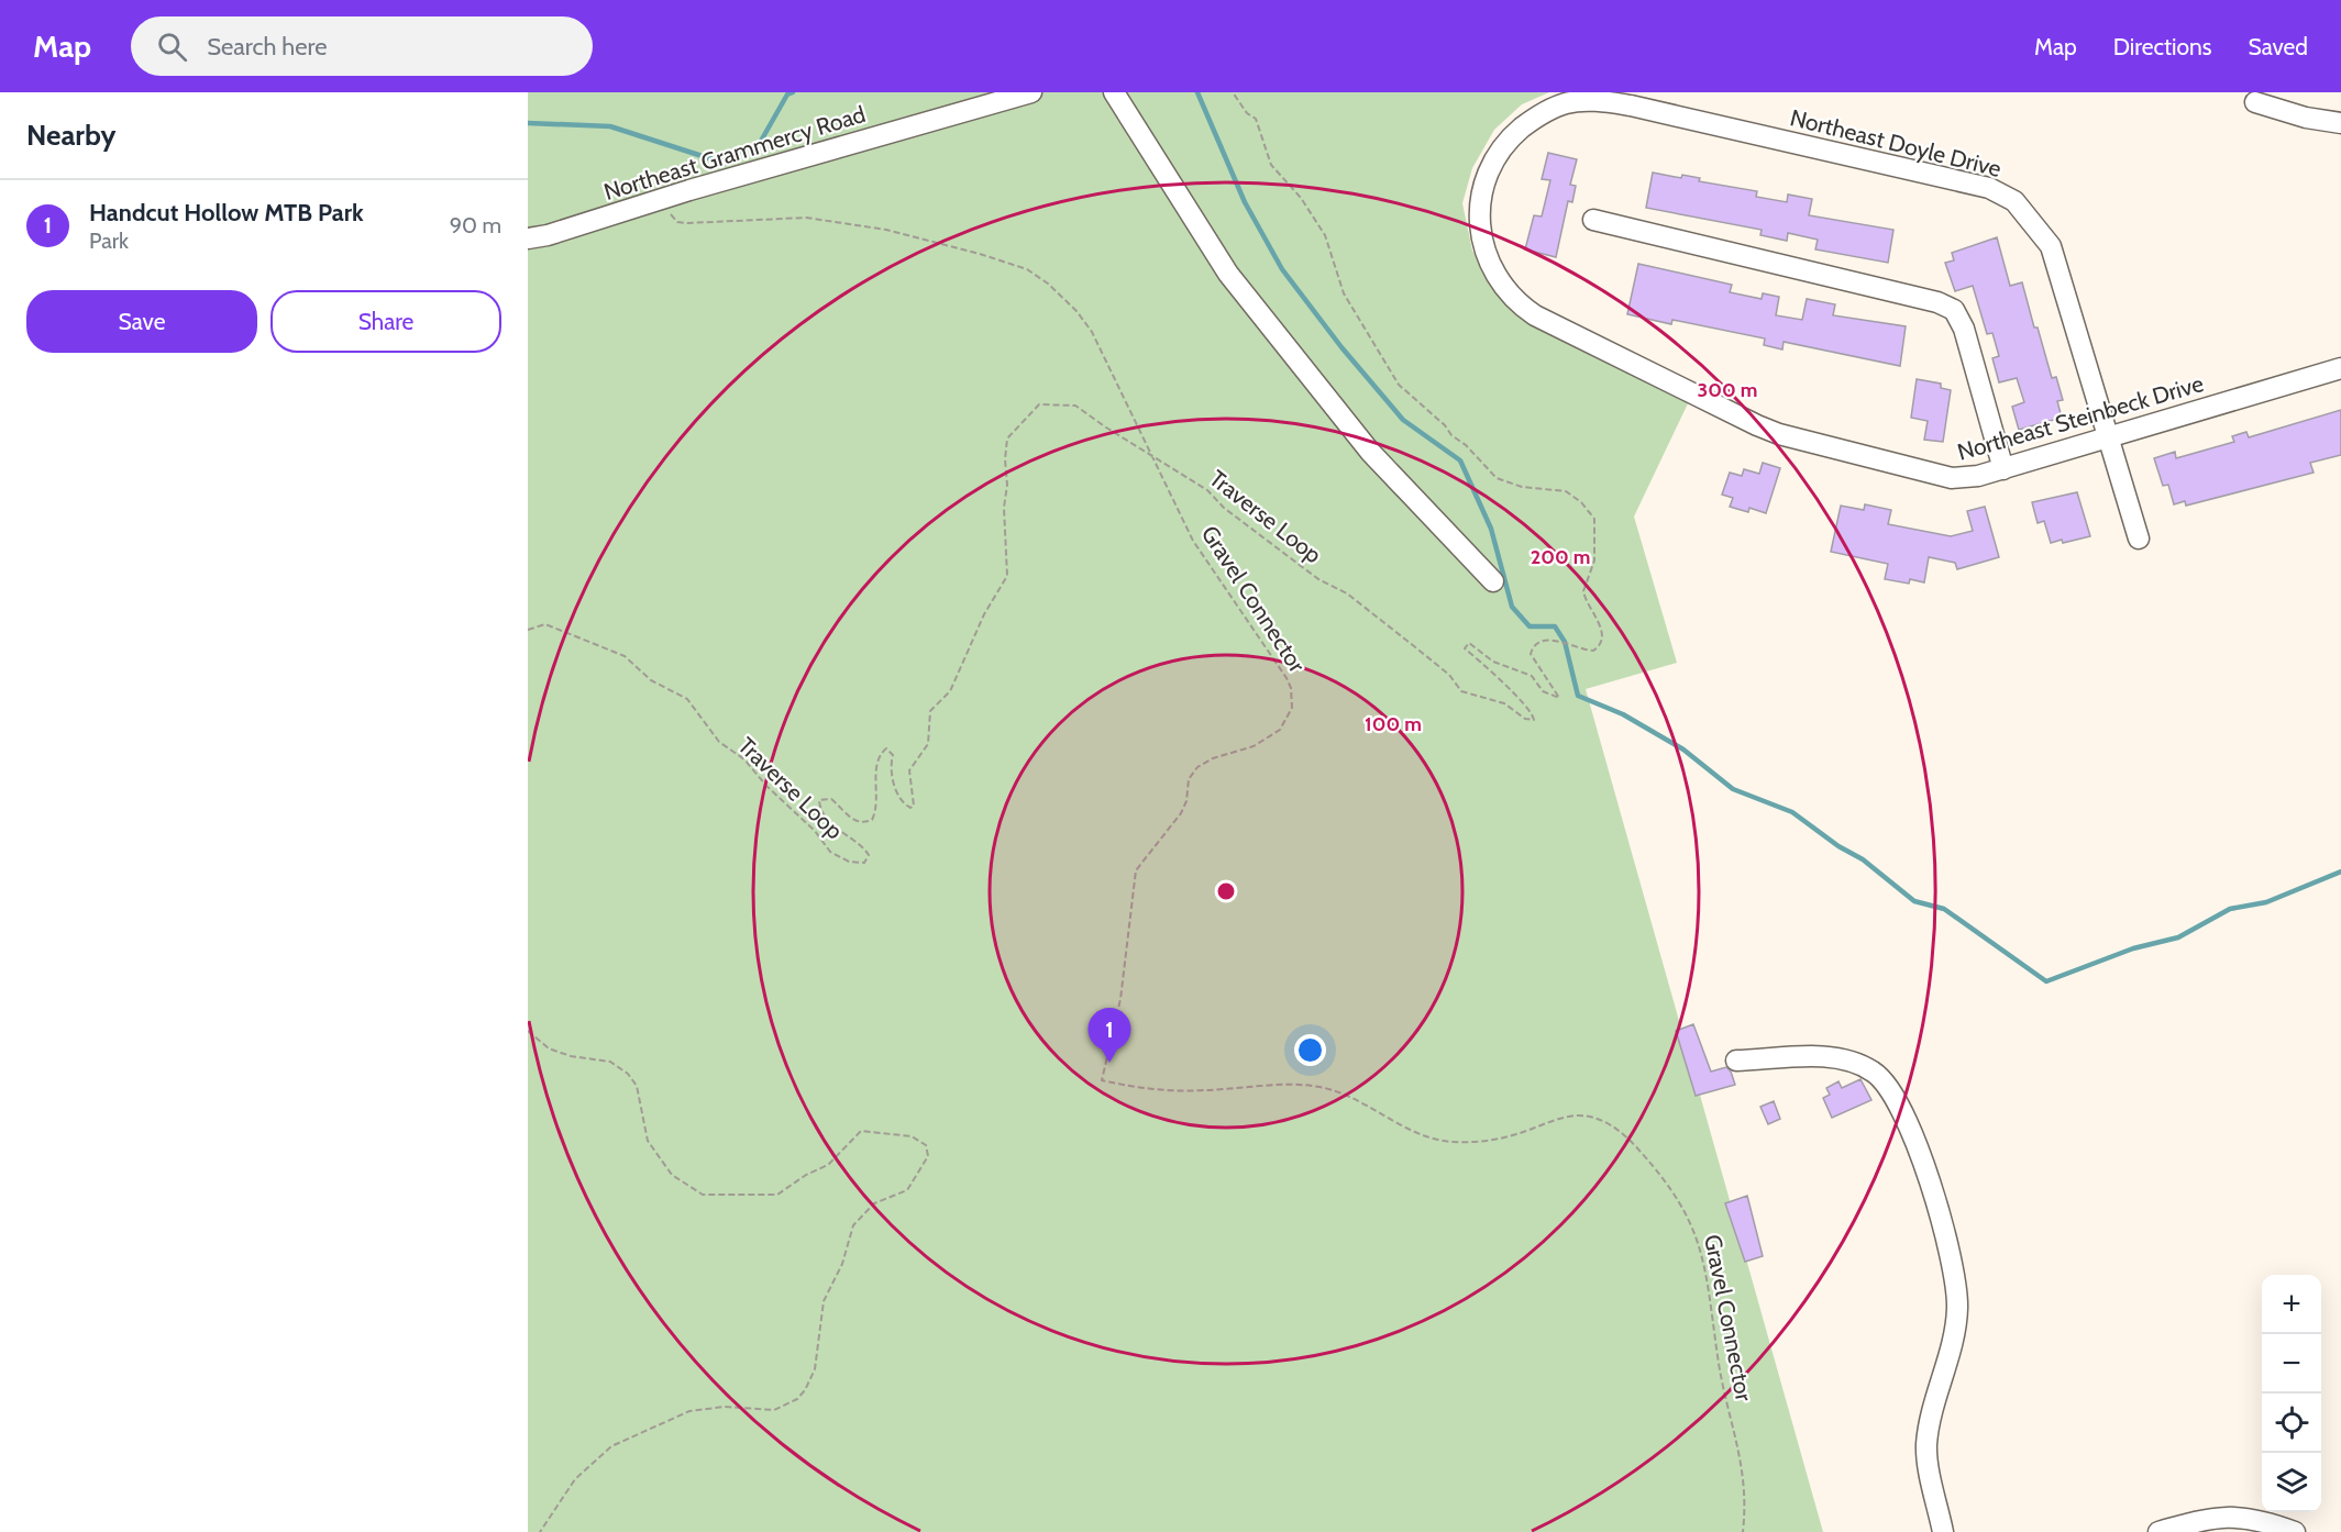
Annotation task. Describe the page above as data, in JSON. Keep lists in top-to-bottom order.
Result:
{
  "streets": {
    "street": ["Northeast Doyle Drive", "Northeast Grammercy Road", "Northeast Steinbeck Drive"],
    "path": ["Traverse Loop", "Gravel Connector"]
  },
  "crossings": [
    ["Northeast Doyle Drive", "Northeast Steinbeck Drive"],
    ["Northeast Grammercy Road", "Gravel Connector"],
    ["Traverse Loop", "Gravel Connector"]
  ],
  "page": {
    "header": "Map",
    "search": "Search here",
    "nav": ["Map", "Directions", "Saved"],
    "heading": "Nearby",
    "list": [
      {
        "mark": "1",
        "name": "Handcut Hollow MTB Park",
        "note": "Park",
        "value": "90 m"
      }
    ],
    "buttons": ["Save", "Share"],
    "pins": "1",
    "map_buttons": ["+", "−"]
  },
  "rings": ["300 m", "200 m", "100 m"]
}
